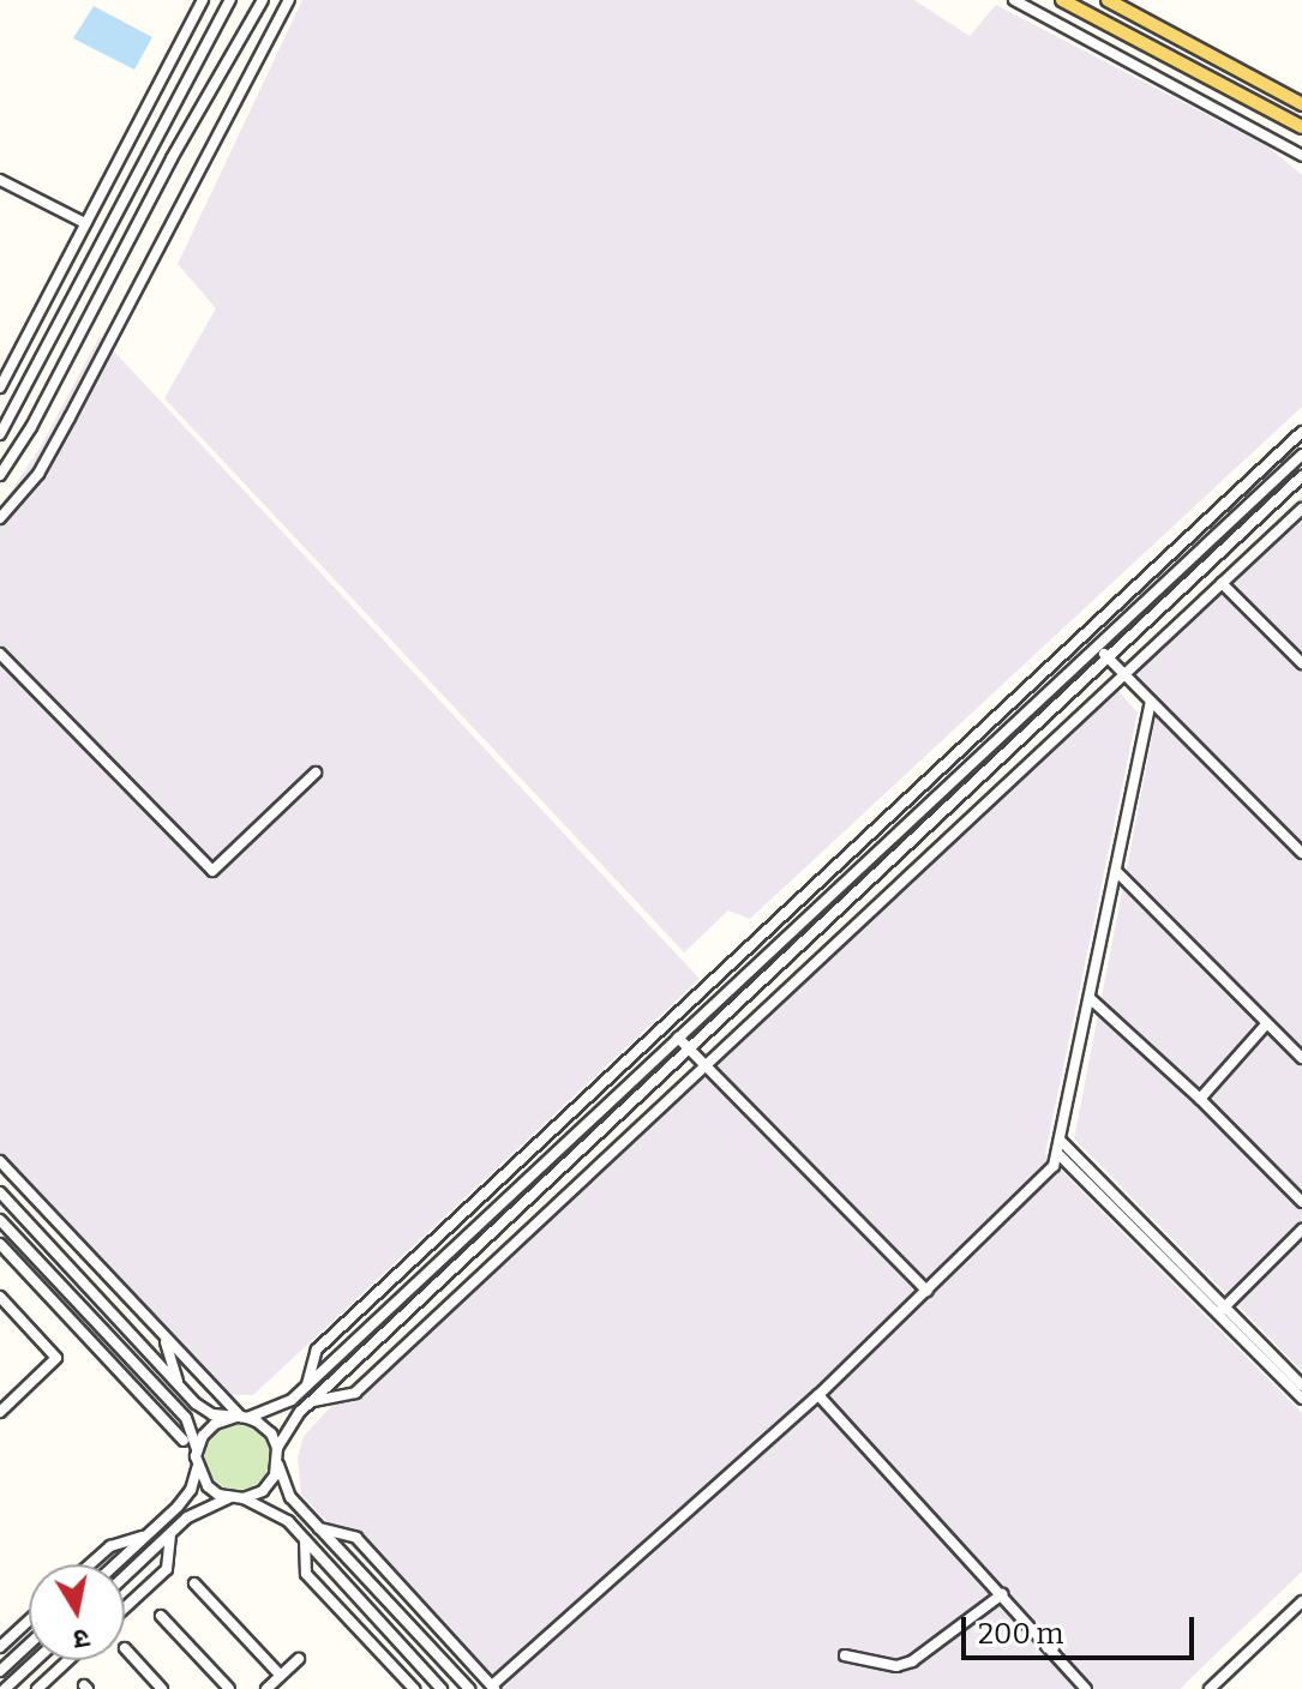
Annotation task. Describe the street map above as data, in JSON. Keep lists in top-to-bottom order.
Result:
{
  "scale_bar": "200 m",
  "north": "bottom"
}
